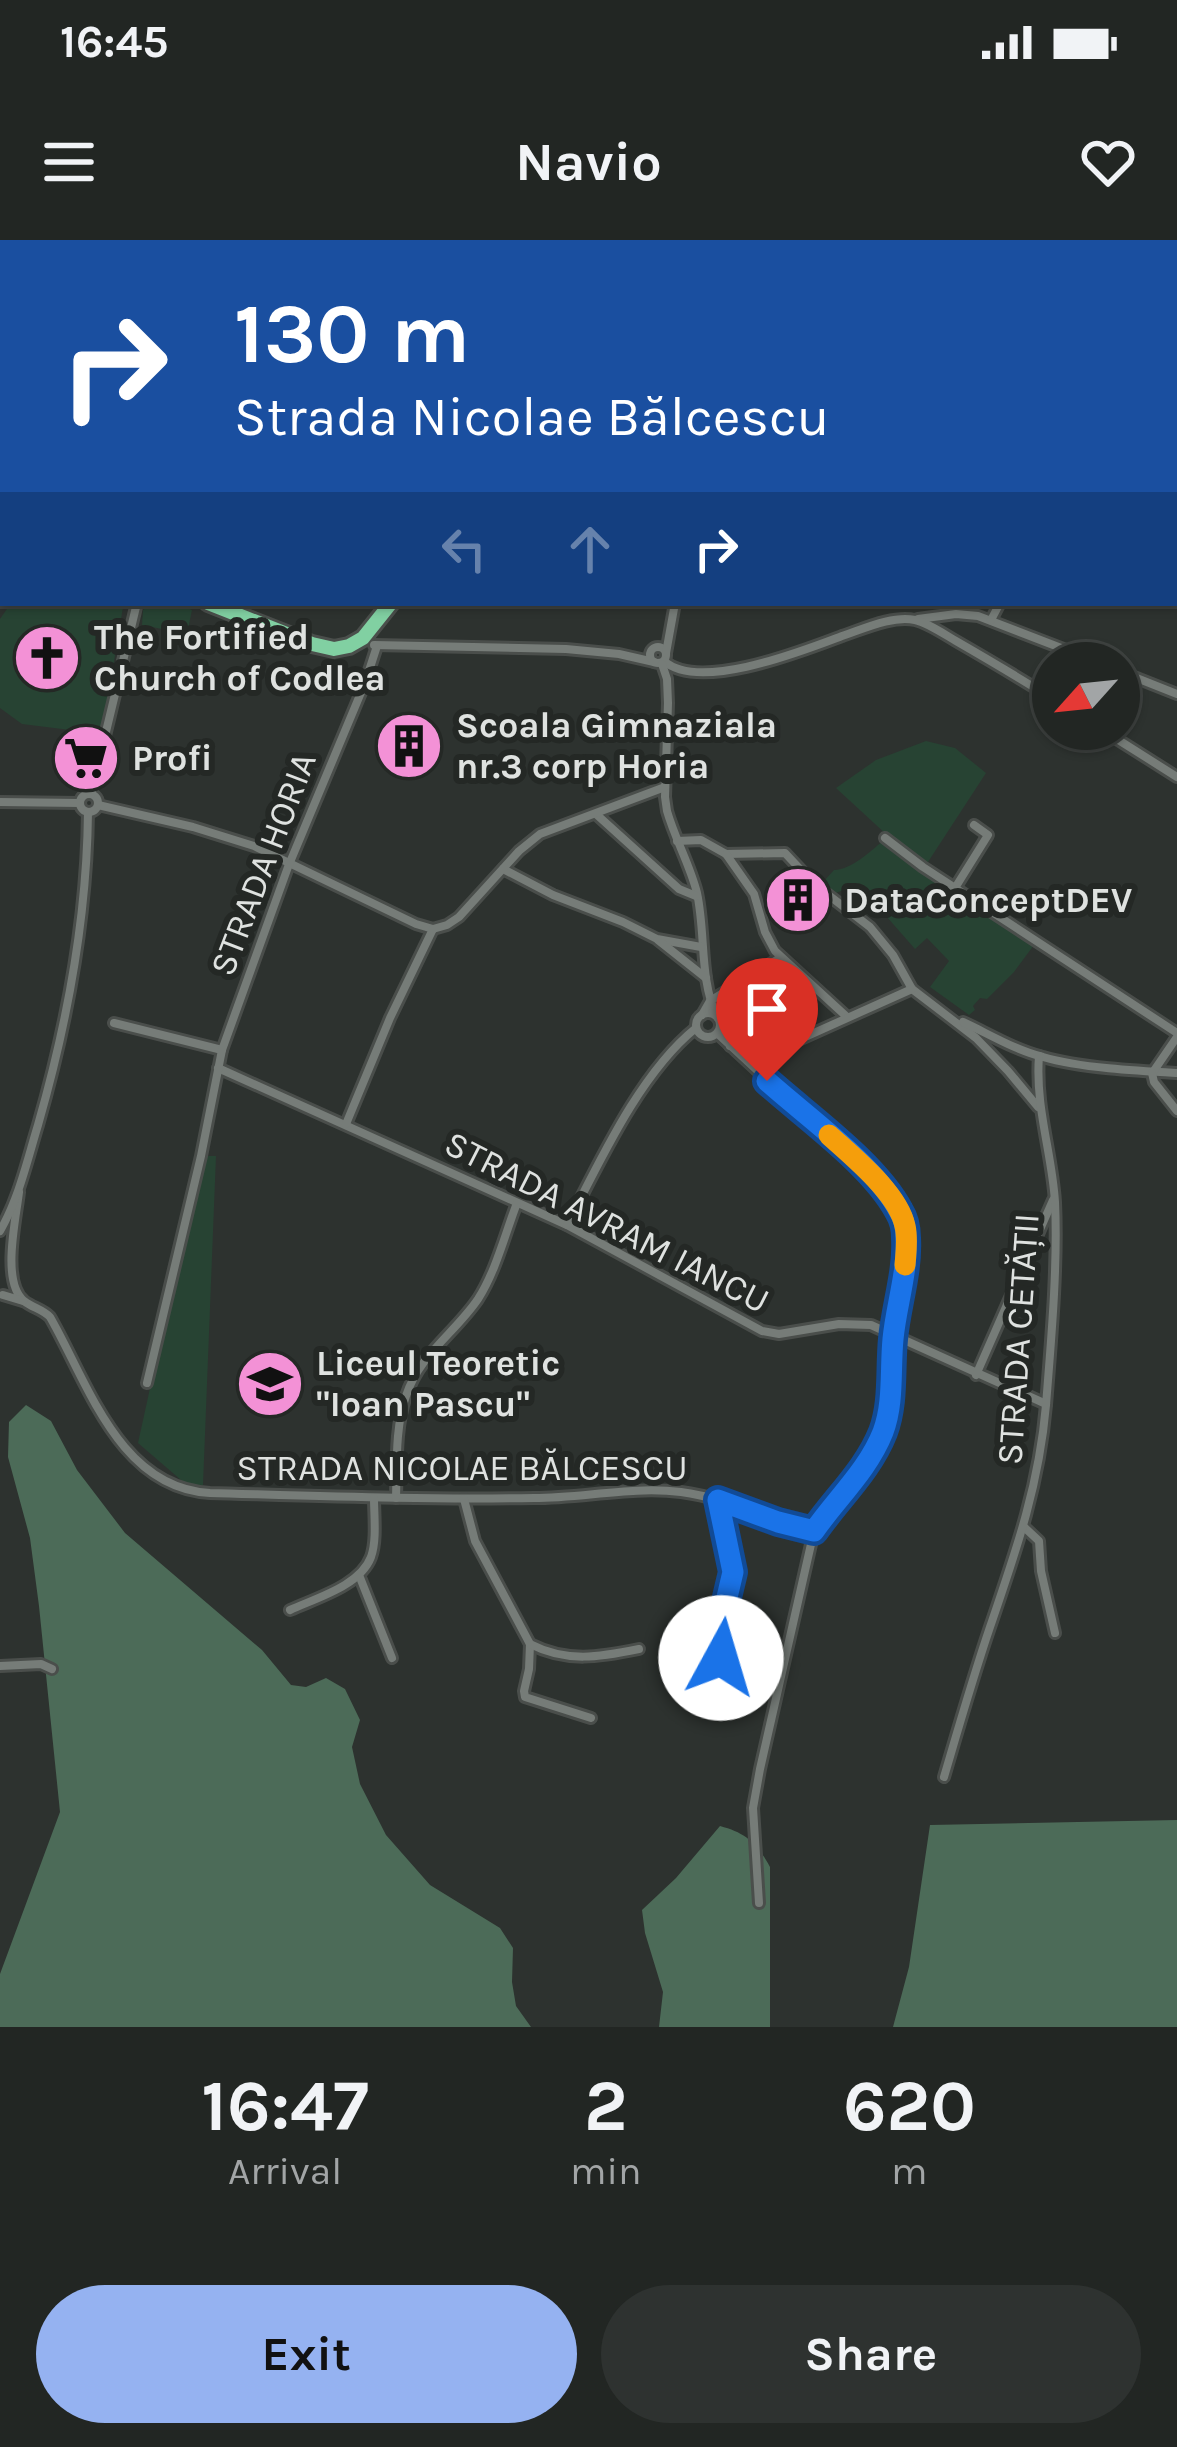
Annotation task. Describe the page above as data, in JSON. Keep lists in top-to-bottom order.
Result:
{
  "streets": {
    "street": [
      "STRADA HORIA",
      "STRADA AVRAM IANCU",
      "STRADA CETĂȚII",
      "STRADA NICOLAE BĂLCESCU"
    ]
  },
  "crossings": [
    ["STRADA HORIA", "STRADA AVRAM IANCU"],
    ["STRADA AVRAM IANCU", "STRADA CETĂȚII"]
  ],
  "places": {
    "church": ["The Fortified Church of Codlea"],
    "building": ["Scoala Gimnaziala nr.3 corp Horia", "DataConceptDEV"],
    "supermarket": ["Profi"],
    "school or university": ["Liceul Teoretic \"Ioan Pascu\""]
  },
  "north": "bottom left",
  "page": {
    "status": "16:45",
    "header": "Navio",
    "turn": ["130 m", "Strada Nicolae Bălcescu"],
    "eta": [
      "16:47",
      "Arrival",
      "2",
      "min",
      "620",
      "m"
    ],
    "buttons": ["Exit", "Share"]
  }
}
